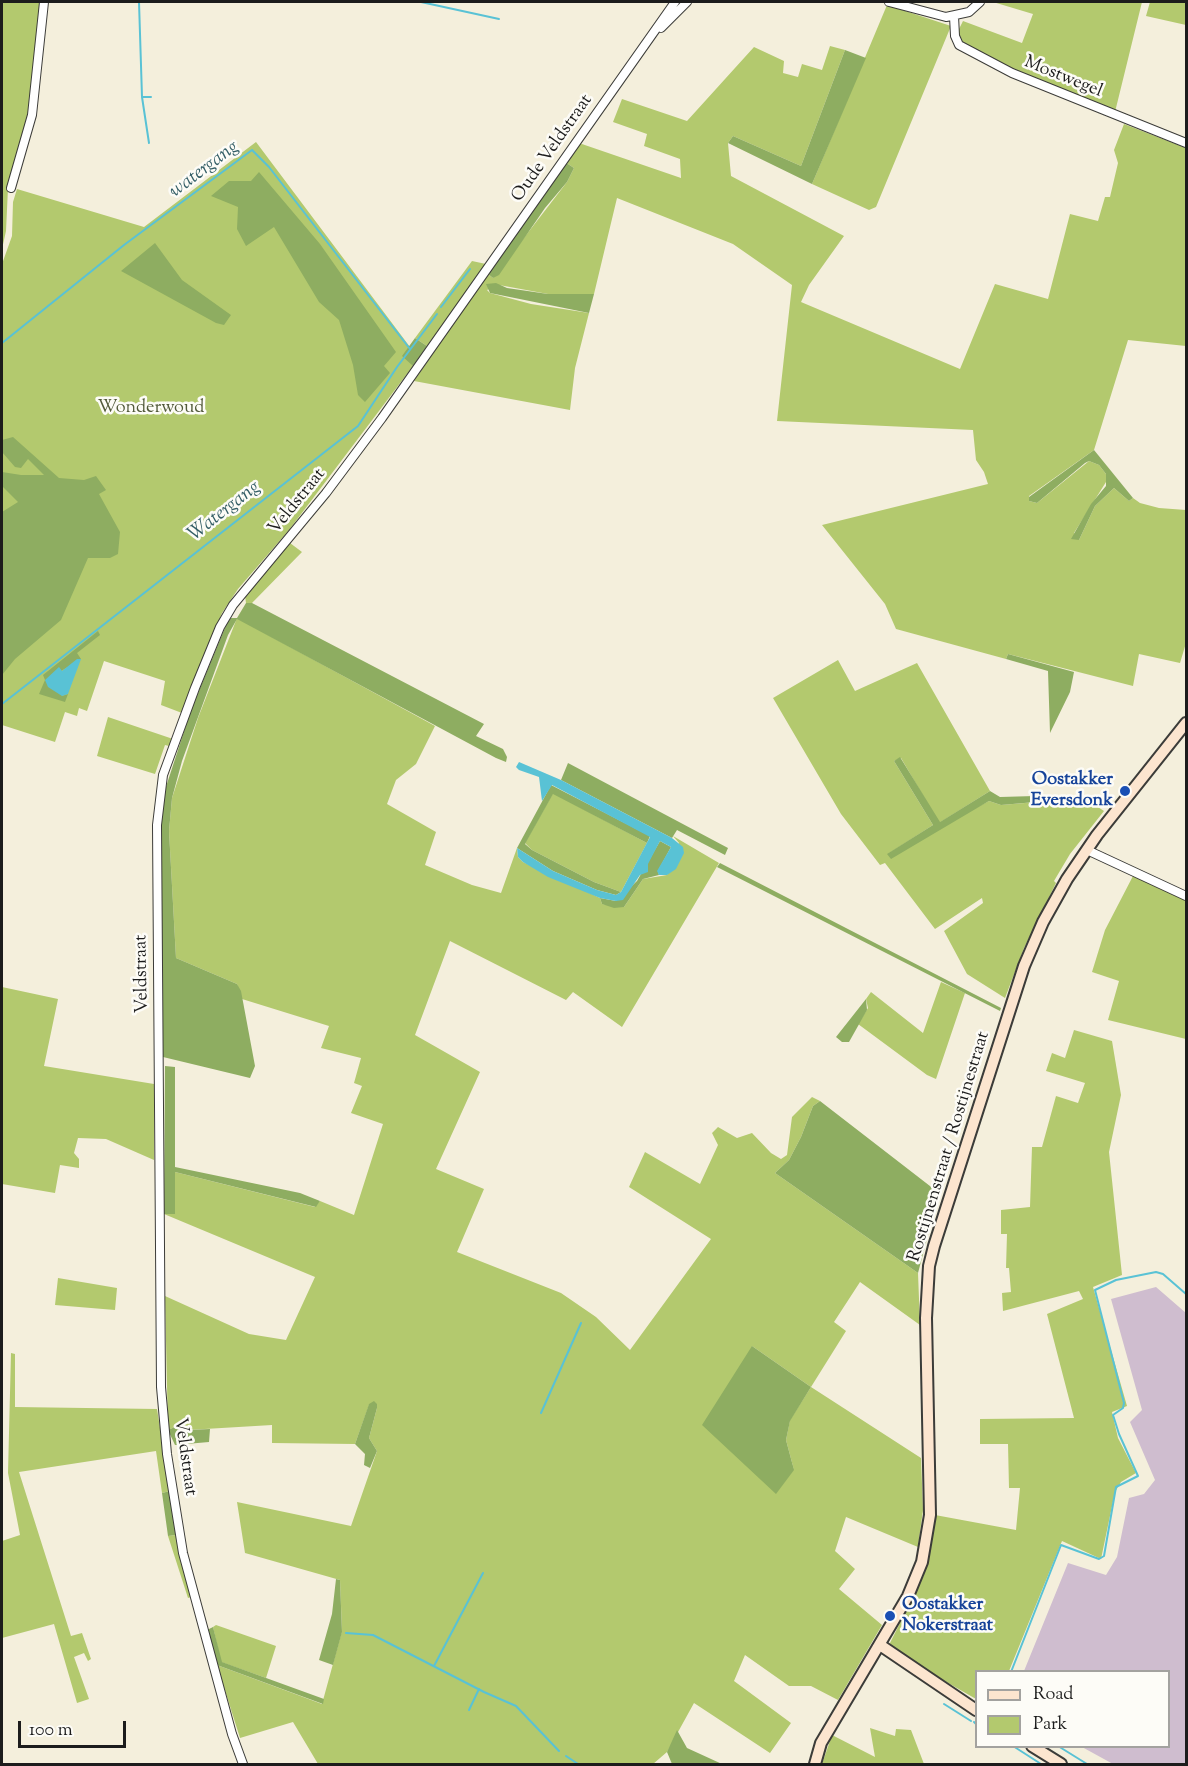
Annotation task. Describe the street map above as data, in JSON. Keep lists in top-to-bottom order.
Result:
{
  "streets": {
    "street": [
      "Mostwegel",
      "Oude Veldstraat",
      "Veldstraat",
      "Rostijnenstraat / Rostijnestraat"
    ]
  },
  "crossings": [
    ["Oude Veldstraat", "Veldstraat"]
  ],
  "water": ["watergang", "Watergang"],
  "parks": ["Wonderwoud"],
  "places": ["Oostakker Eversdonk", "Oostakker Nokerstraat"],
  "legend": ["Road", "Park"],
  "scale_bar": "100 m"
}
